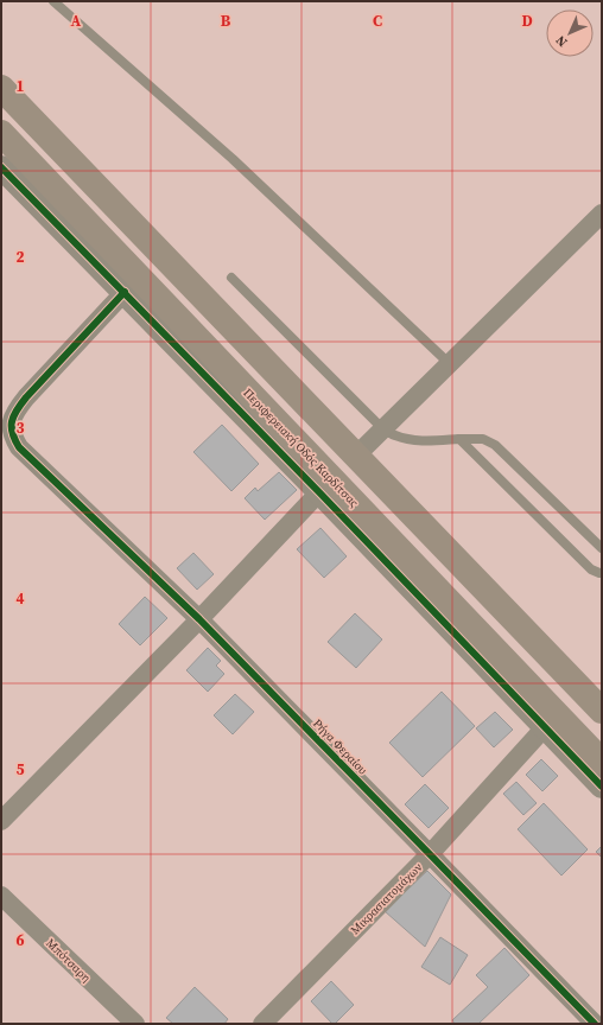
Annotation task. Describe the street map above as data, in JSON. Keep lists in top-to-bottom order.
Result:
{
  "streets": {
    "main road": ["Περιφερειακή Οδός Καρδίτσας"],
    "street": ["Ρήγα Φεραίου", "Μικρασιατομάχων", "Μπότσαρη"]
  },
  "crossings": [
    ["Ρήγα Φεραίου", "Μικρασιατομάχων"]
  ],
  "north": "bottom left",
  "grid": {
    "columns": [
      "A",
      "B",
      "C",
      "D"
    ],
    "rows": [
      "1",
      "2",
      "3",
      "4",
      "5",
      "6"
    ]
  }
}
